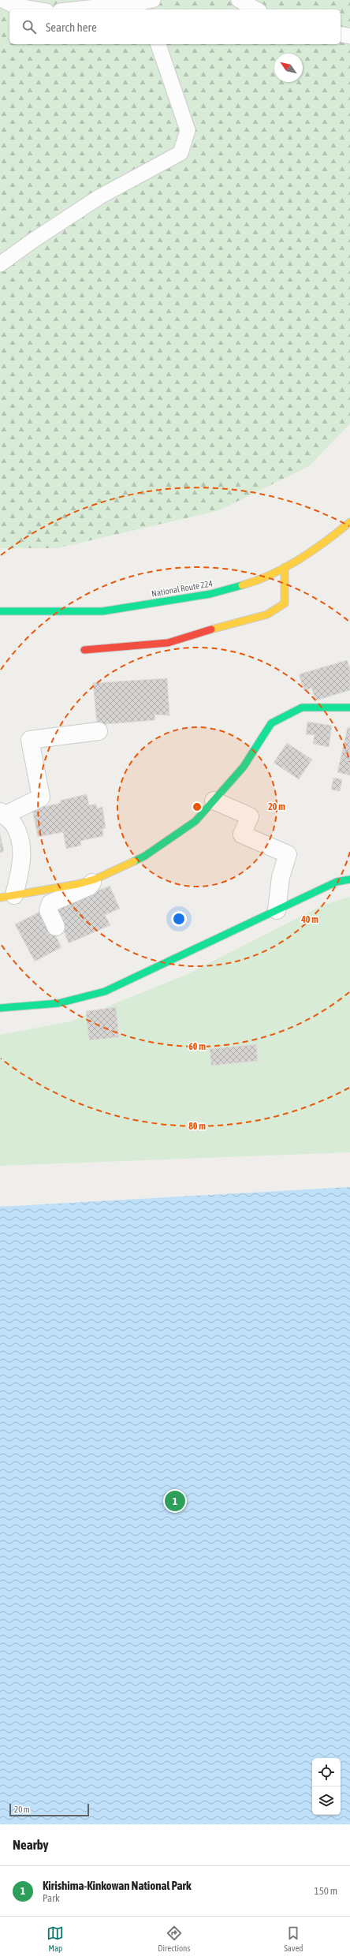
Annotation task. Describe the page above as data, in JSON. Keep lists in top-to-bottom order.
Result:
{
  "streets": {
    "main road": ["National Route 224"]
  },
  "scale_bar": "20 m",
  "north": "top left",
  "page": {
    "search": "Search here",
    "pins": "1",
    "scale": "20 m",
    "heading": "Nearby",
    "list": [
      {
        "mark": "1",
        "name": "Kirishima-Kinkowan National Park",
        "note": "Park",
        "value": "150 m"
      }
    ],
    "nav": ["Map", "Directions", "Saved"]
  },
  "rings": [
    "20 m",
    "40 m",
    "60 m",
    "80 m"
  ]
}
